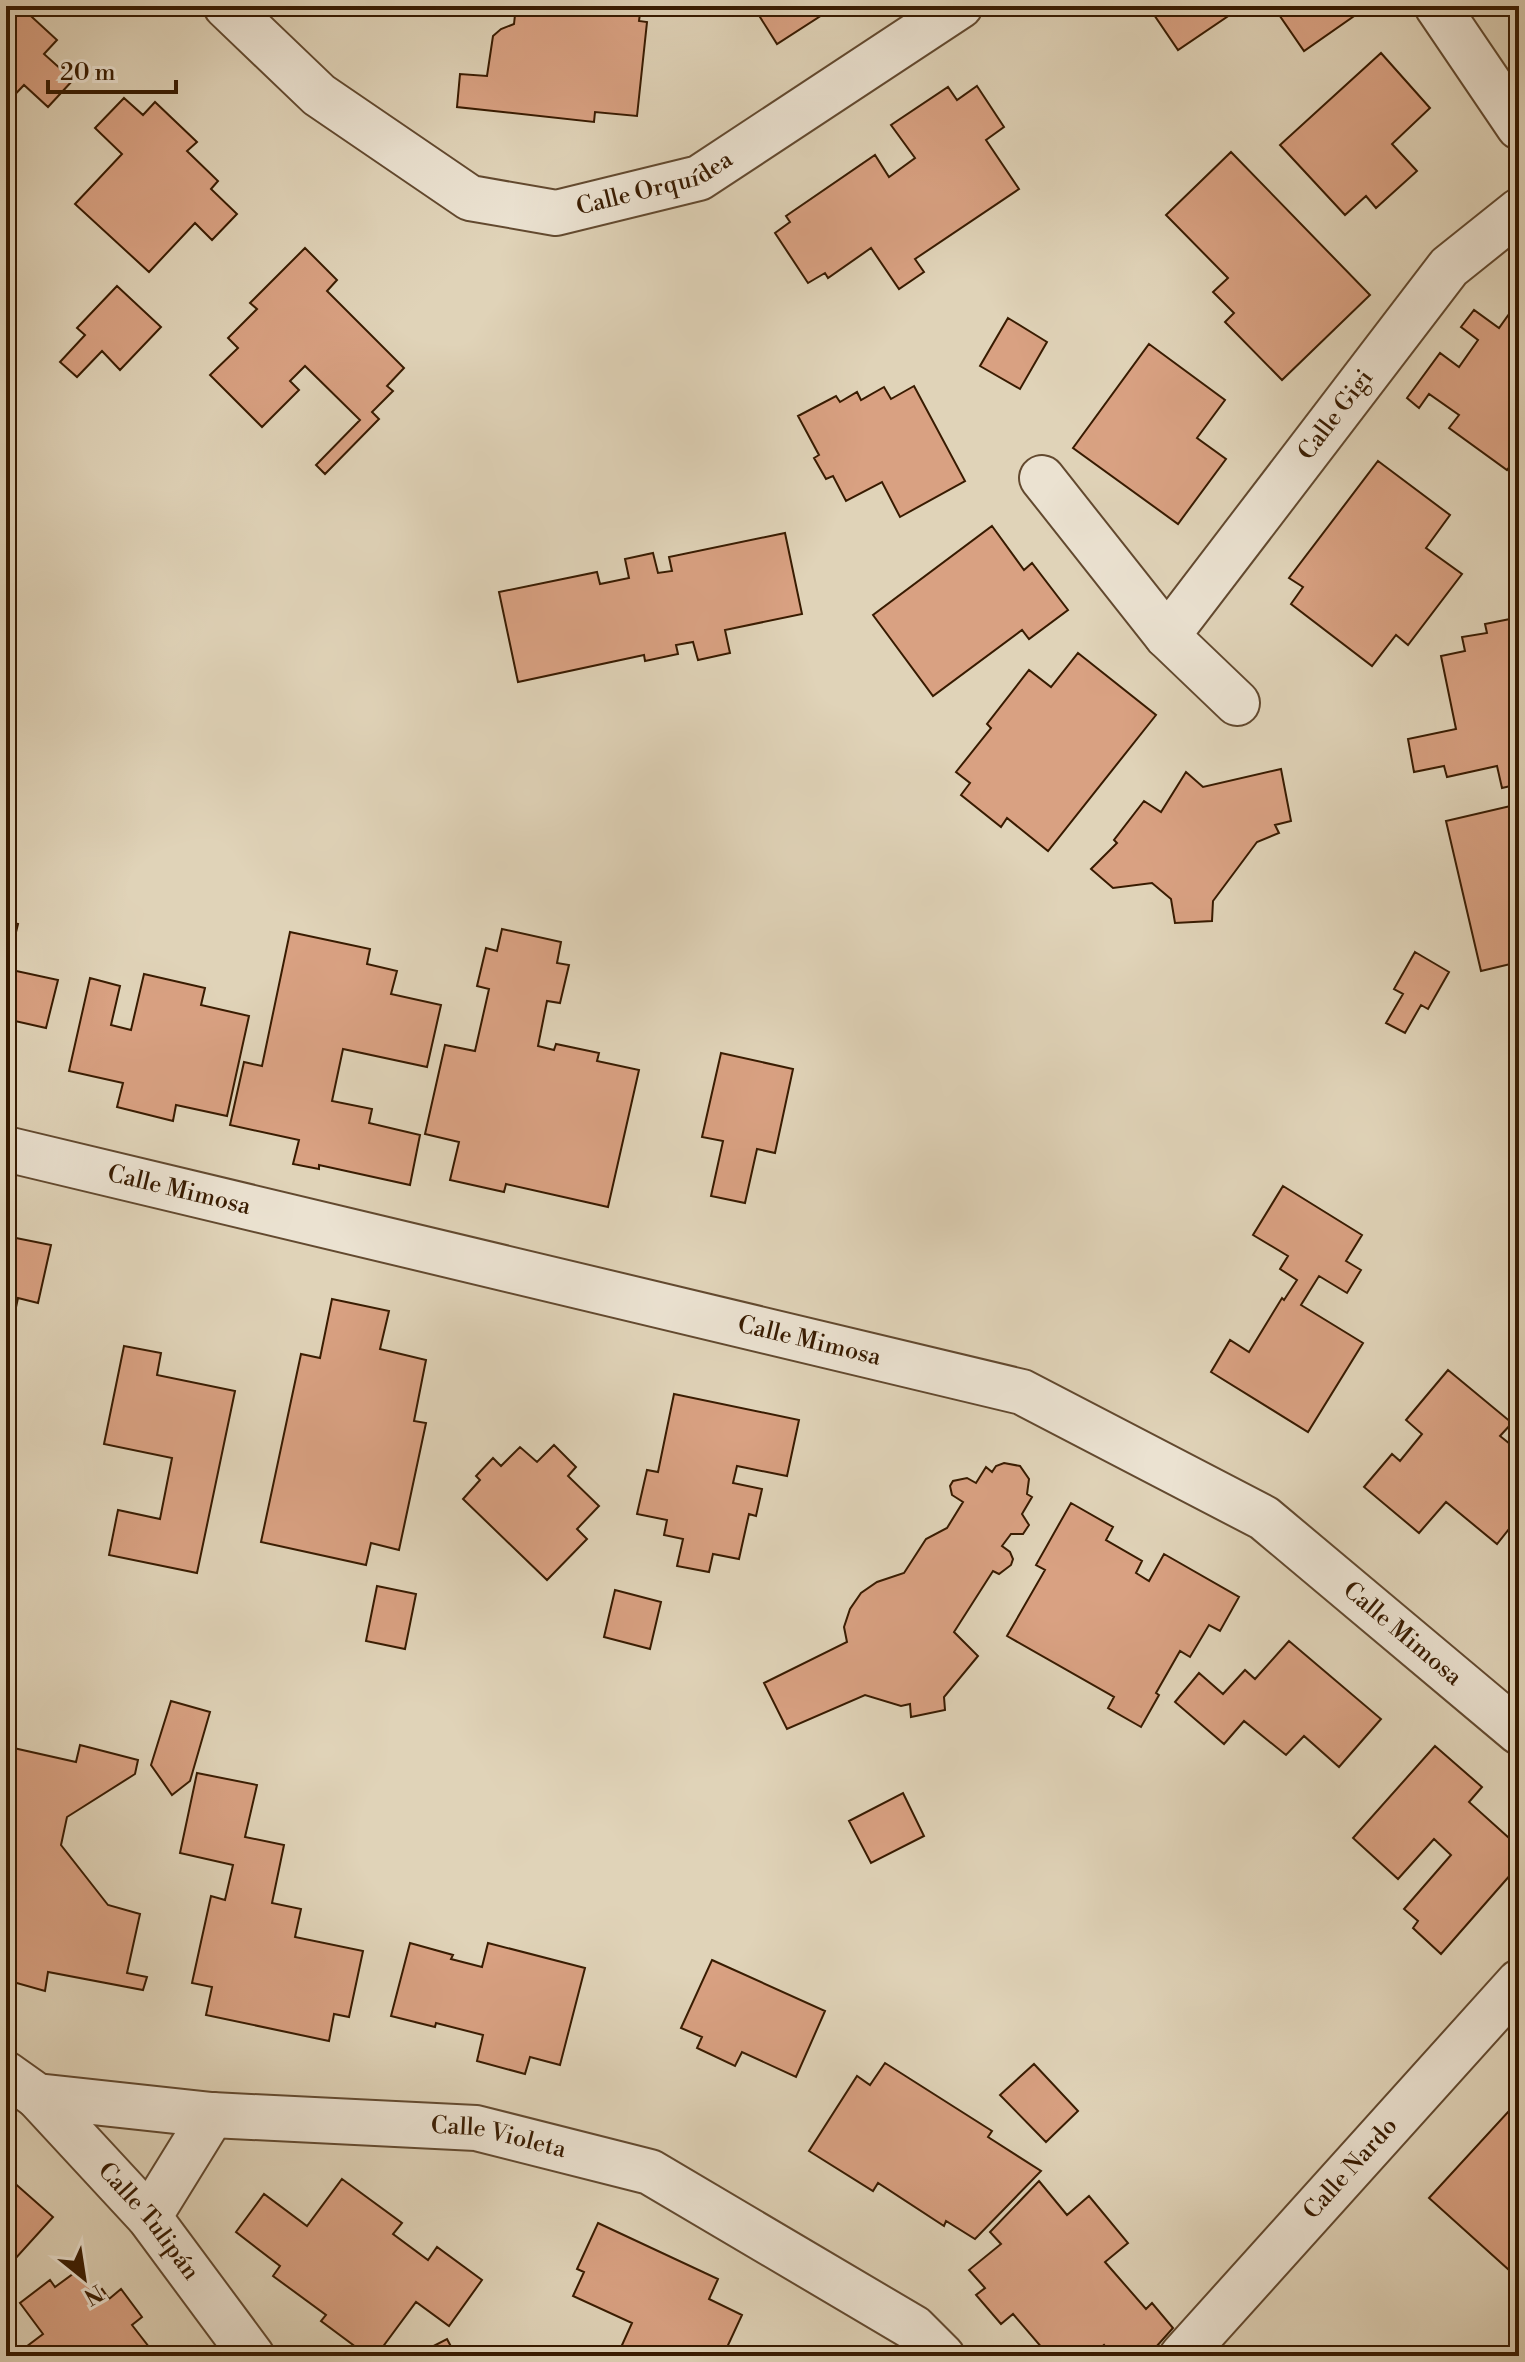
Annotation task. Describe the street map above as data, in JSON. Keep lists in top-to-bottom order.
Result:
{
  "streets": {
    "street": [
      "Calle Orquídea",
      "Calle Gigi",
      "Calle Mimosa",
      "Calle Violeta",
      "Calle Nardo",
      "Calle Tulipán"
    ]
  },
  "crossings": [
    ["Calle Violeta", "Calle Tulipán"]
  ],
  "scale_bar": "20 m",
  "north": "bottom right"
}
